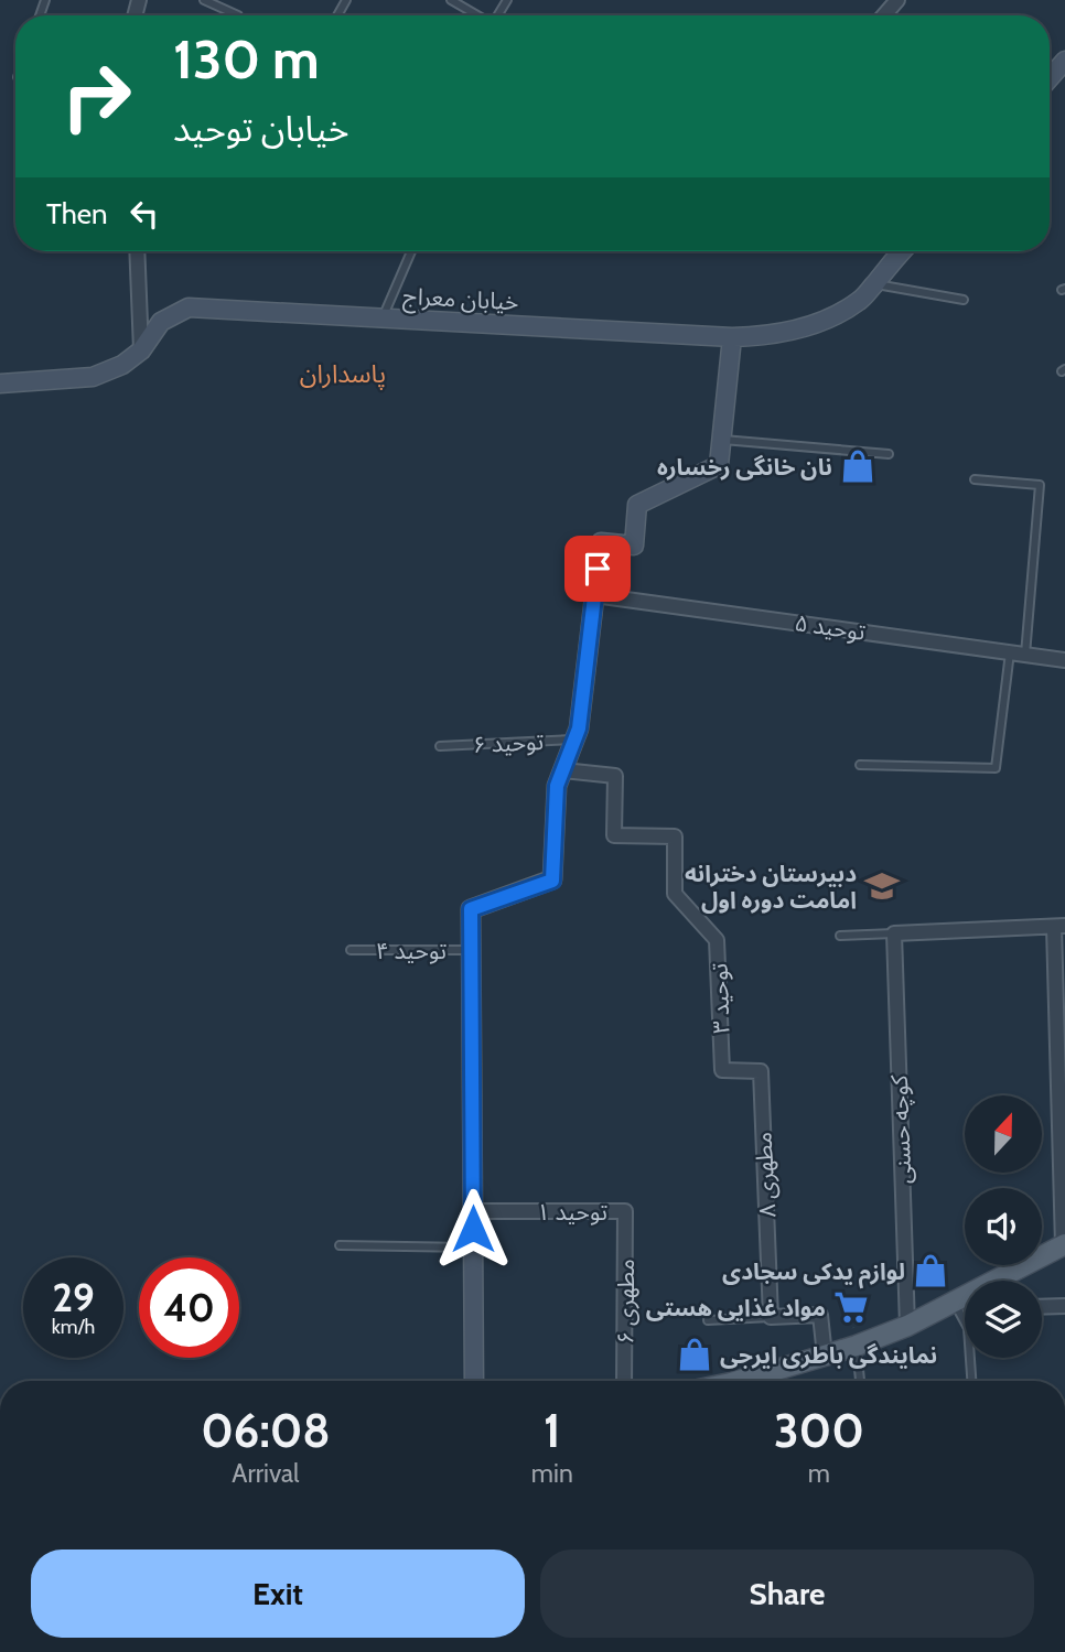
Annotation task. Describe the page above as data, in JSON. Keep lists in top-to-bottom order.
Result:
{
  "streets": {
    "street": [
      "خیابان معراج",
      "توحید ۵",
      "توحید ۳",
      "کوچه حسنی",
      "مطهری ۸",
      "توحید ۱",
      "مطهری ۶"
    ],
    "lane": ["توحید ۶", "توحید ۴"]
  },
  "crossings": [
    ["توحید ۳", "مطهری ۸"],
    ["توحید ۱", "مطهری ۶"]
  ],
  "districts": ["پاسداران"],
  "places": {
    "shop": ["نان خانگی رخساره", "لوازم یدکی سجادی", "نمایندگی باطری ایرجی"],
    "school or university": ["دبیرستان دخترانه امامت دوره اول"],
    "supermarket": ["مواد غذایی هستی"]
  },
  "north": "top",
  "page": {
    "turn": ["130 m", "خیابان توحید"],
    "then": "Then",
    "speed": "29 km/h",
    "limit": "40",
    "eta": [
      "06:08",
      "Arrival",
      "1",
      "min",
      "300",
      "m"
    ],
    "buttons": ["Exit", "Share"]
  }
}
